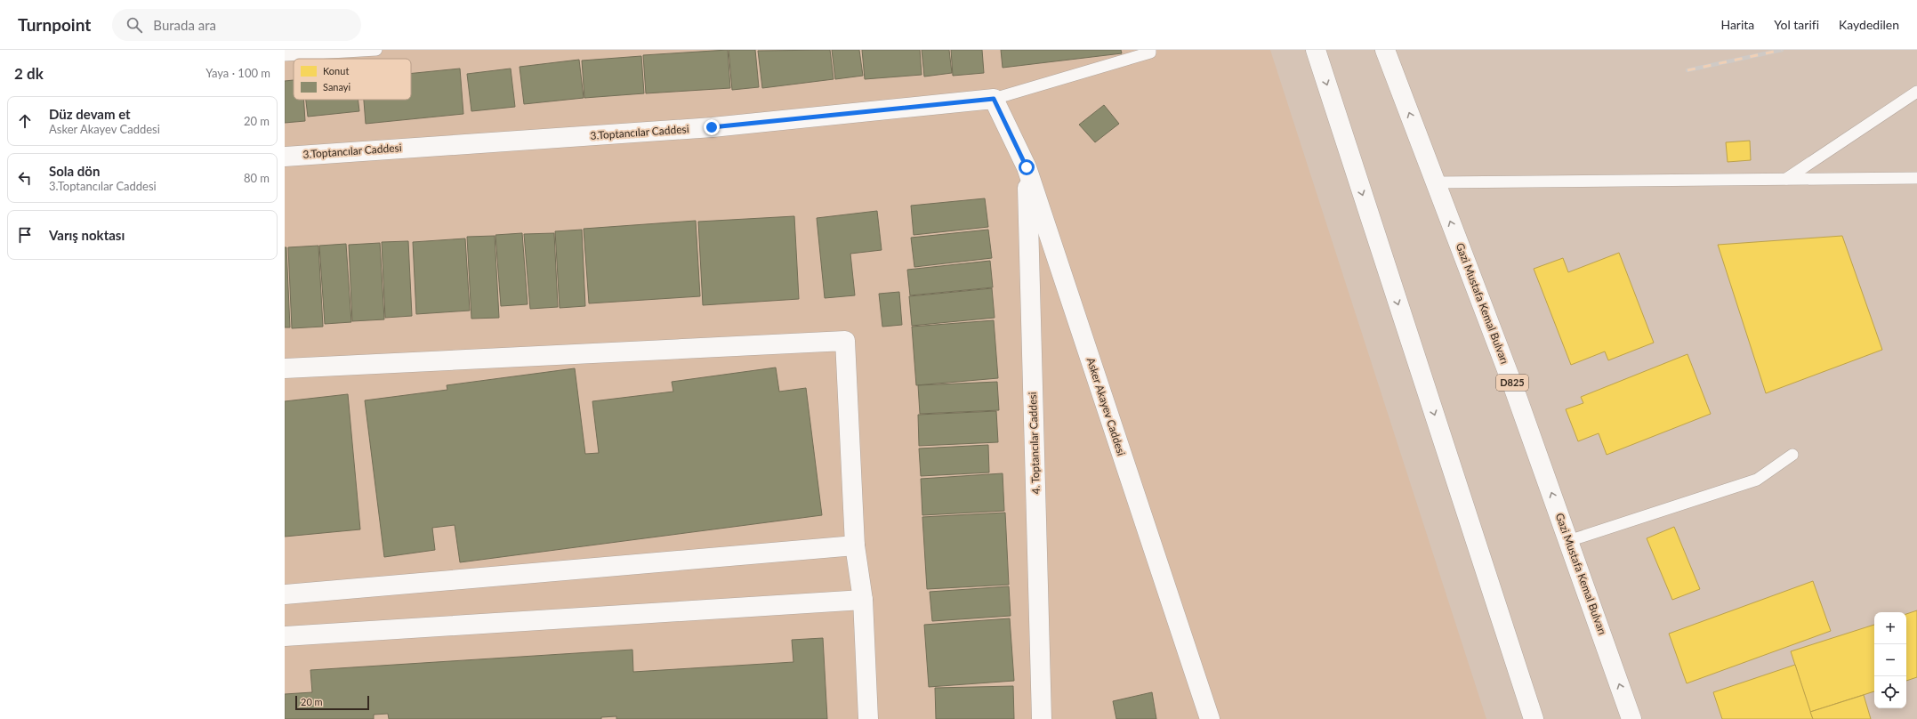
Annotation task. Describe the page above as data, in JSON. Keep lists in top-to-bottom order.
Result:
{
  "streets": {
    "main road": [
      "3.Toptancılar Caddesi",
      "Gazi Mustafa Kemal Bulvarı",
      "D825",
      "Asker Akayev Caddesi",
      "4. Toptancılar Caddesi"
    ]
  },
  "crossings": [
    ["3.Toptancılar Caddesi", "Asker Akayev Caddesi"],
    ["Asker Akayev Caddesi", "4. Toptancılar Caddesi"]
  ],
  "legend": ["Konut", "Sanayi"],
  "scale_bar": "20 m",
  "page": {
    "header": "Turnpoint",
    "search": "Burada ara",
    "nav": ["Harita", "Yol tarifi", "Kaydedilen"],
    "heading": ["2 dk", "Yaya · 100 m"],
    "list": [
      ["Düz devam et", "Asker Akayev Caddesi", "20 m"],
      ["Sola dön", "3.Toptancılar Caddesi", "80 m"],
      "Varış noktası"
    ],
    "map_buttons": ["+", "−"],
    "scale": "20 m"
  }
}
